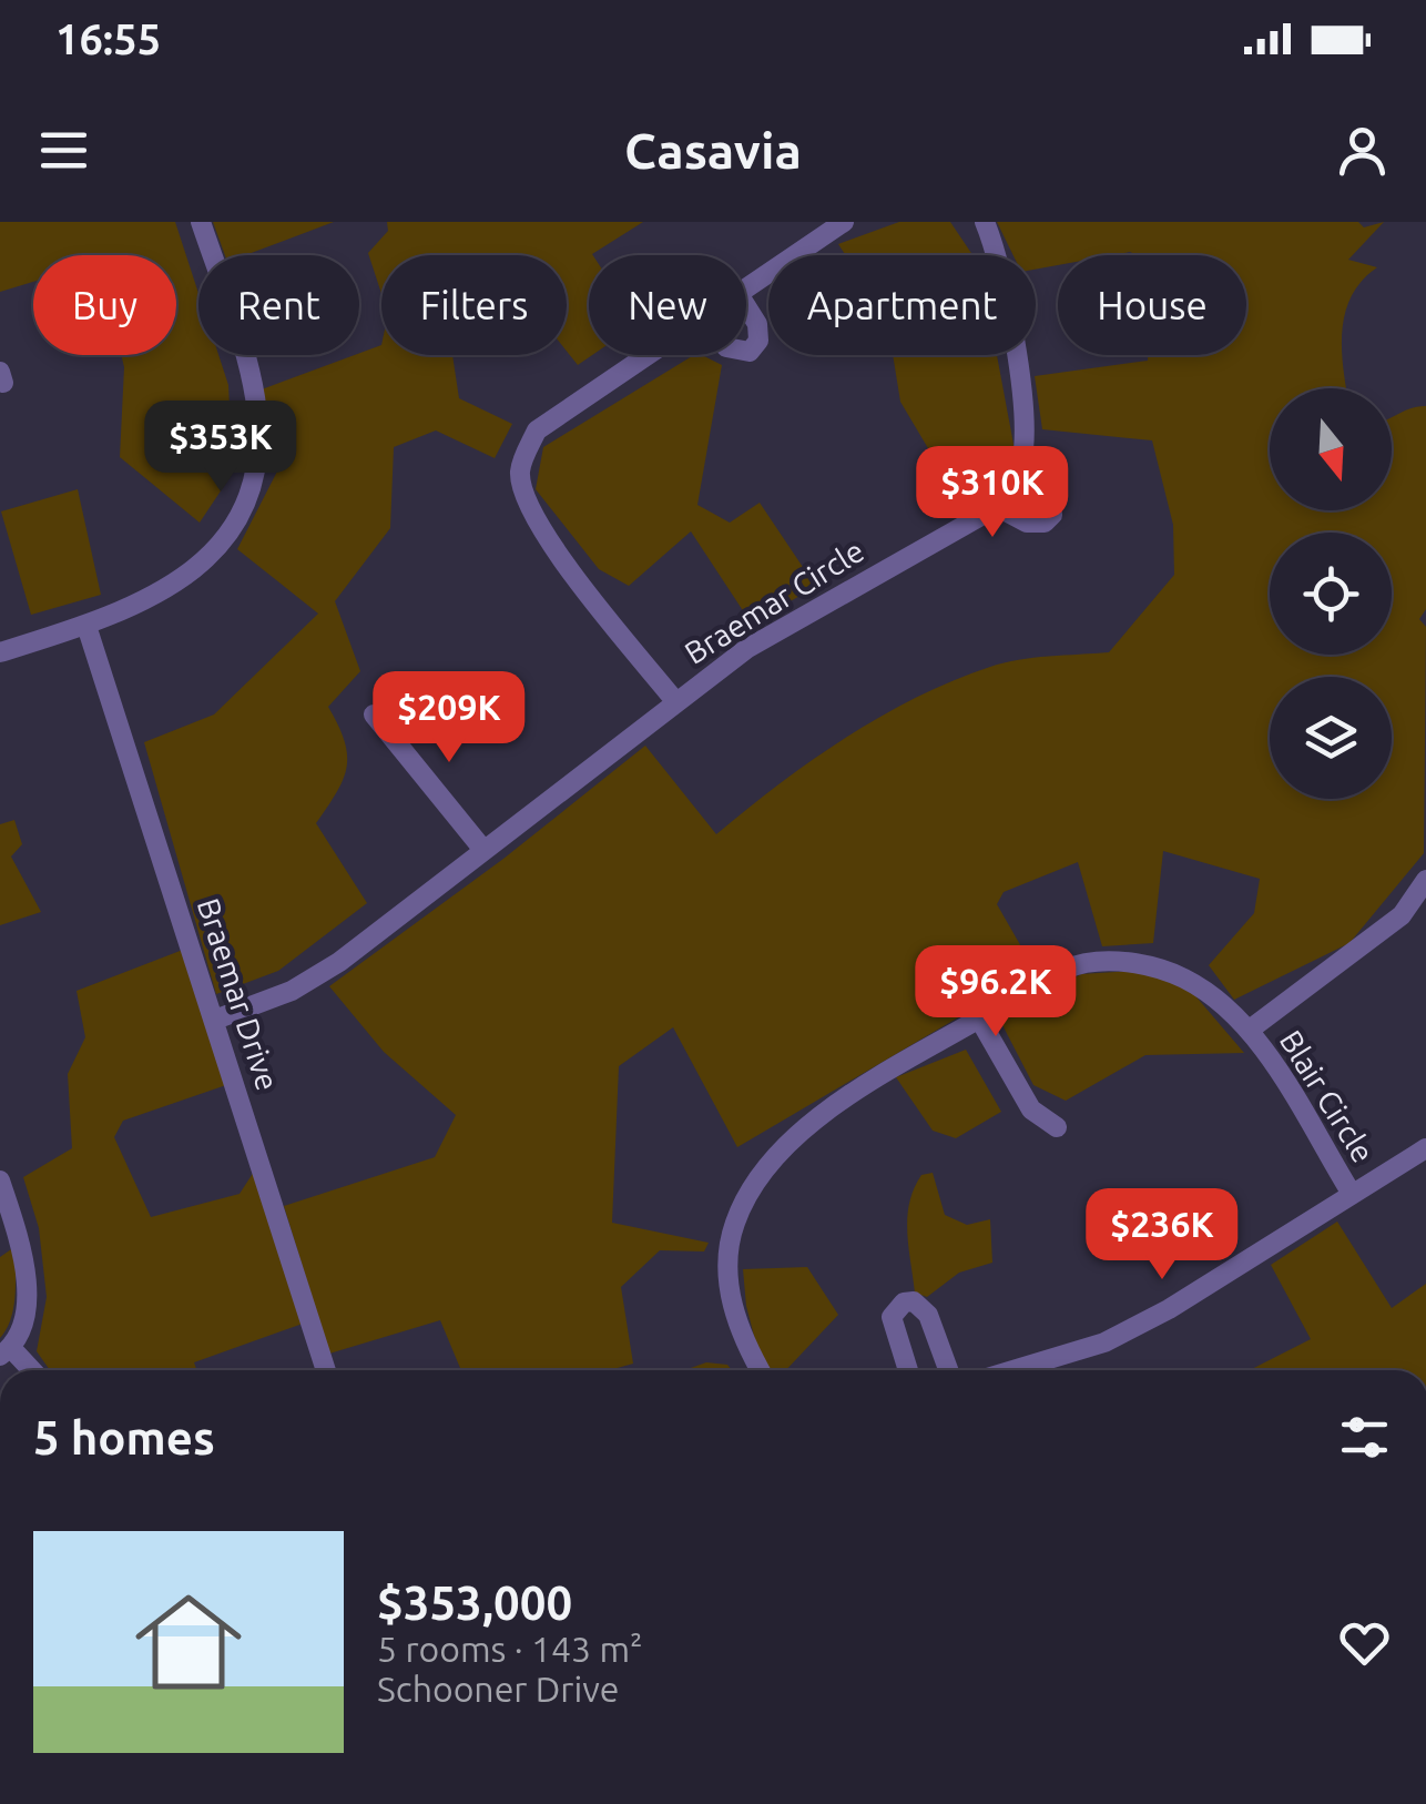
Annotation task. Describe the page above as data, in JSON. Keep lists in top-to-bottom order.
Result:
{
  "streets": {
    "street": ["Braemar Circle", "Braemar Drive", "Blair Circle"]
  },
  "crossings": [
    ["Braemar Circle", "Braemar Drive"]
  ],
  "north": "bottom",
  "page": {
    "status": "16:55",
    "header": "Casavia",
    "chip": [
      "Buy",
      "Rent",
      "Filters",
      "New",
      "Apartment",
      "House"
    ],
    "price": [
      "$353K",
      "$310K",
      "$209K",
      "$96.2K",
      "$236K"
    ],
    "heading": "5 homes",
    "list": [
      {
        "name": "$353,000",
        "note": "5 rooms · 143 m² · Schooner Drive"
      }
    ]
  }
}
